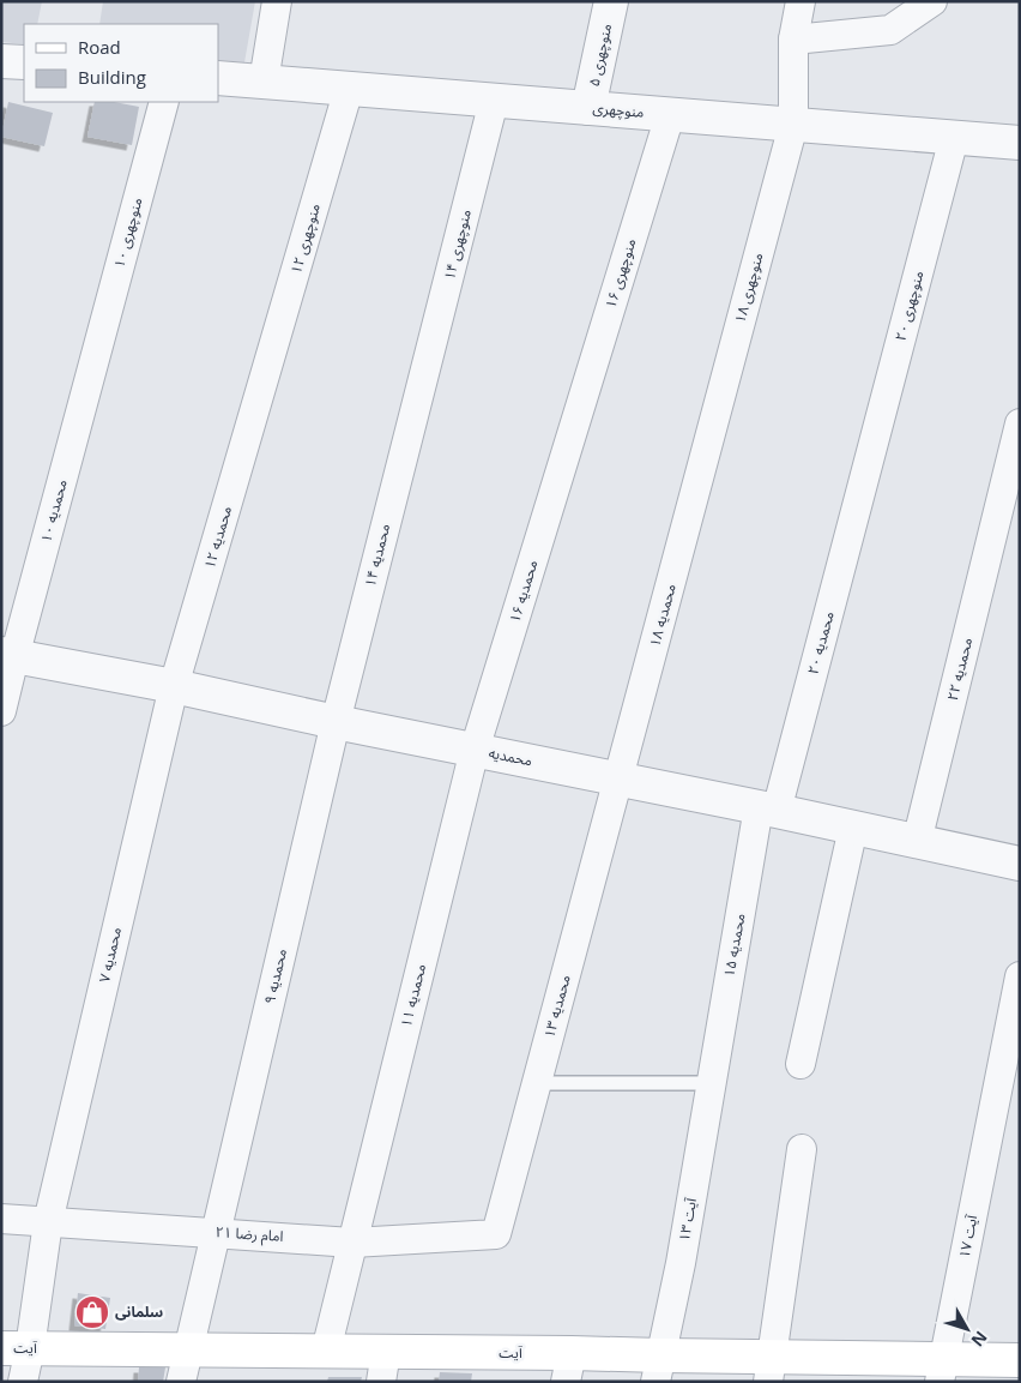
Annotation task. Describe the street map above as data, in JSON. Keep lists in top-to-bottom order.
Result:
{
  "streets": {
    "main road": ["آیت"],
    "street": [
      "منوچهری ۵",
      "منوچهری",
      "منوچهری ۱۰",
      "منوچهری ۱۲",
      "منوچهری ۱۴",
      "منوچهری ۱۶",
      "منوچهری ۱۸",
      "منوچهری ۲۰",
      "محمدیه ۱۰",
      "محمدیه ۱۲",
      "محمدیه ۱۴",
      "محمدیه ۱۶",
      "محمدیه ۱۸",
      "محمدیه ۲۰",
      "محمدیه ۲۲",
      "محمدیه",
      "محمدیه ۱۵",
      "محمدیه ۷",
      "محمدیه ۹",
      "محمدیه ۱۱",
      "محمدیه ۱۳",
      "آیت ۱۳",
      "امام رضا ۲۱",
      "آیت ۱۷"
    ]
  },
  "crossings": [
    ["منوچهری ۵", "منوچهری"],
    ["منوچهری", "منوچهری ۱۲"],
    ["منوچهری", "منوچهری ۱۴"],
    ["منوچهری", "منوچهری ۱۶"],
    ["منوچهری", "منوچهری ۱۸"],
    ["منوچهری", "منوچهری ۲۰"],
    ["منوچهری ۱۰", "محمدیه ۱۰"],
    ["منوچهری ۱۲", "محمدیه ۱۲"],
    ["منوچهری ۱۴", "محمدیه ۱۴"],
    ["منوچهری ۱۶", "محمدیه ۱۶"],
    ["منوچهری ۱۸", "محمدیه ۱۸"],
    ["منوچهری ۲۰", "محمدیه ۲۰"],
    ["محمدیه ۱۰", "محمدیه"],
    ["محمدیه ۱۲", "محمدیه"],
    ["محمدیه ۱۲", "محمدیه ۷"],
    ["محمدیه ۱۴", "محمدیه"],
    ["محمدیه ۱۴", "محمدیه ۹"],
    ["محمدیه ۱۶", "محمدیه"],
    ["محمدیه ۱۶", "محمدیه ۱۱"],
    ["محمدیه ۱۸", "محمدیه"],
    ["محمدیه ۱۸", "محمدیه ۱۳"],
    ["محمدیه ۲۰", "محمدیه"],
    ["محمدیه ۲۰", "محمدیه ۱۵"],
    ["محمدیه ۲۲", "محمدیه"],
    ["محمدیه", "محمدیه ۱۵"],
    ["محمدیه", "محمدیه ۷"],
    ["محمدیه", "محمدیه ۹"],
    ["محمدیه", "محمدیه ۱۱"],
    ["محمدیه", "محمدیه ۱۳"],
    ["محمدیه ۱۵", "آیت ۱۳"],
    ["محمدیه ۷", "امام رضا ۲۱"],
    ["محمدیه ۷", "آیت"],
    ["محمدیه ۹", "امام رضا ۲۱"],
    ["محمدیه ۹", "آیت"],
    ["محمدیه ۱۱", "امام رضا ۲۱"],
    ["محمدیه ۱۱", "آیت"],
    ["محمدیه ۱۳", "امام رضا ۲۱"],
    ["آیت ۱۳", "آیت"],
    ["آیت ۱۷", "آیت"]
  ],
  "places": {
    "shop": ["سلمانی"]
  },
  "legend": ["Road", "Building"],
  "north": "bottom right"
}
